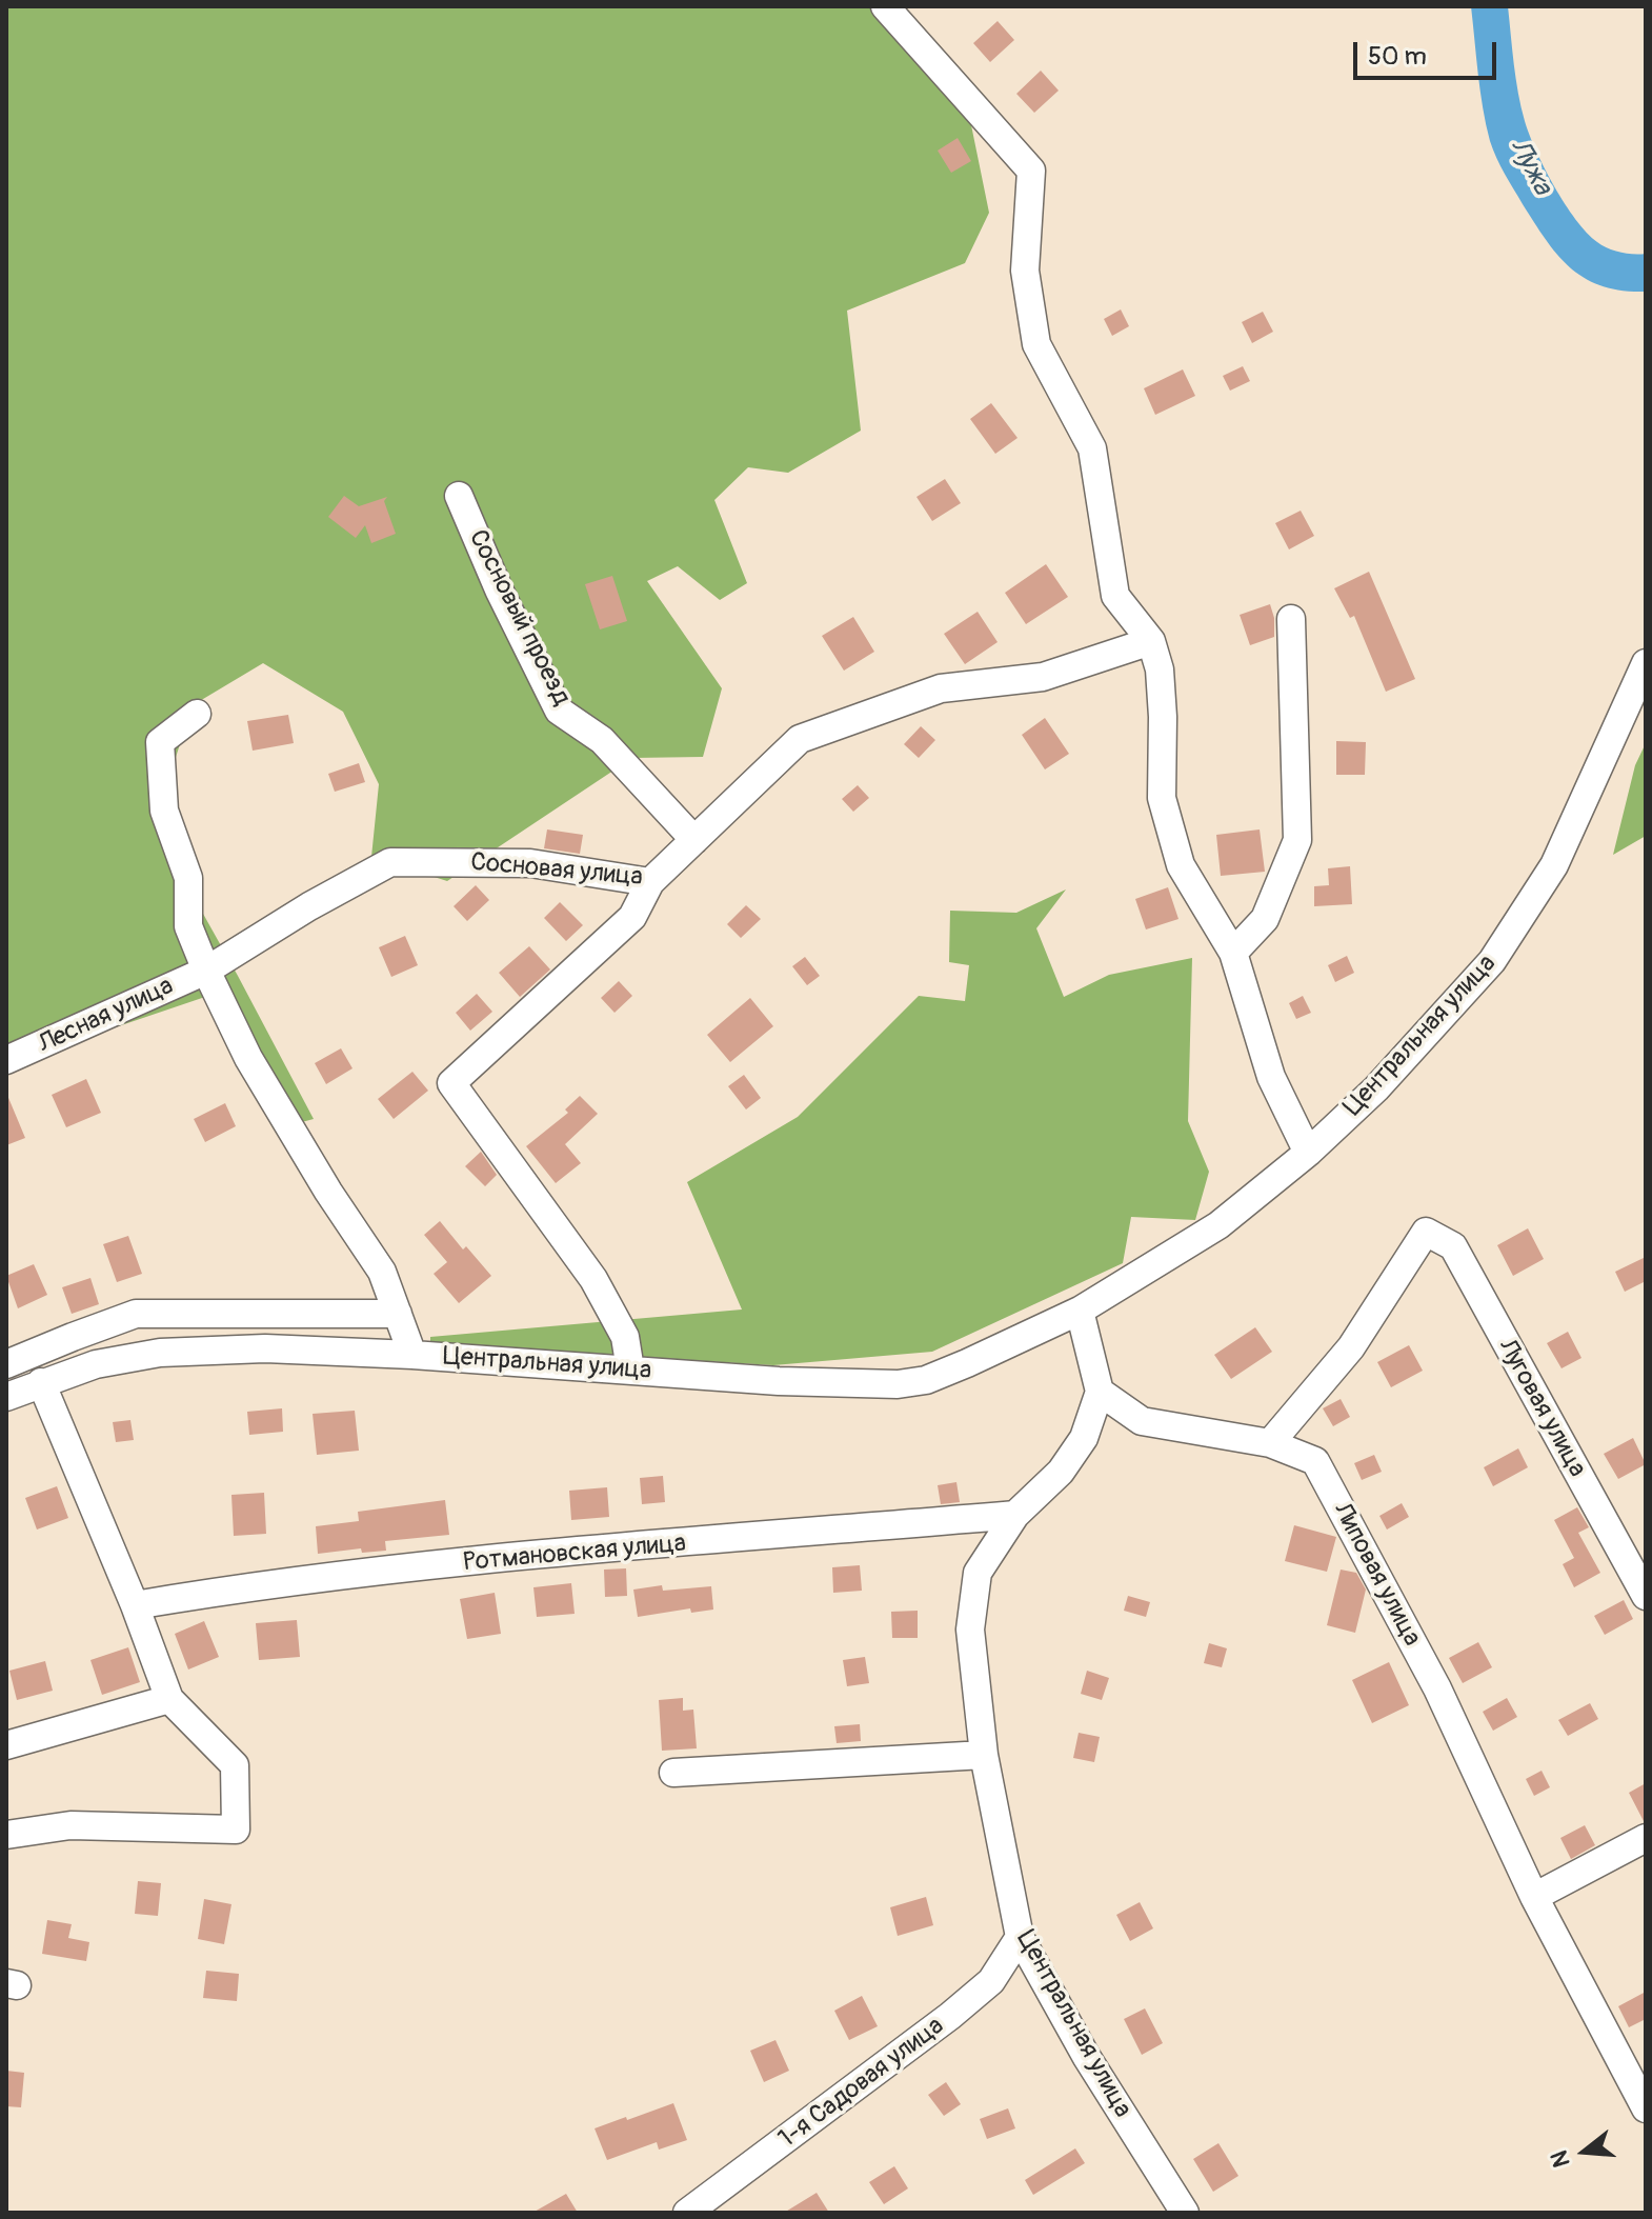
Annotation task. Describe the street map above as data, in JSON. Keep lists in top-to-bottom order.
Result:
{
  "streets": {
    "street": [
      "Сосновый проезд",
      "Сосновая улица",
      "Лесная улица",
      "Центральная улица",
      "Луговая улица",
      "Ротмановская улица",
      "Липовая улица",
      "1-я Садовая улица"
    ]
  },
  "crossings": [
    ["Сосновый проезд", "Сосновая улица"],
    ["Сосновая улица", "Лесная улица"],
    ["Центральная улица", "Ротмановская улица"],
    ["Центральная улица", "Липовая улица"],
    ["Центральная улица", "1-я Садовая улица"],
    ["Луговая улица", "Липовая улица"]
  ],
  "water": ["Лужа"],
  "scale_bar": "50 m",
  "north": "left"
}
